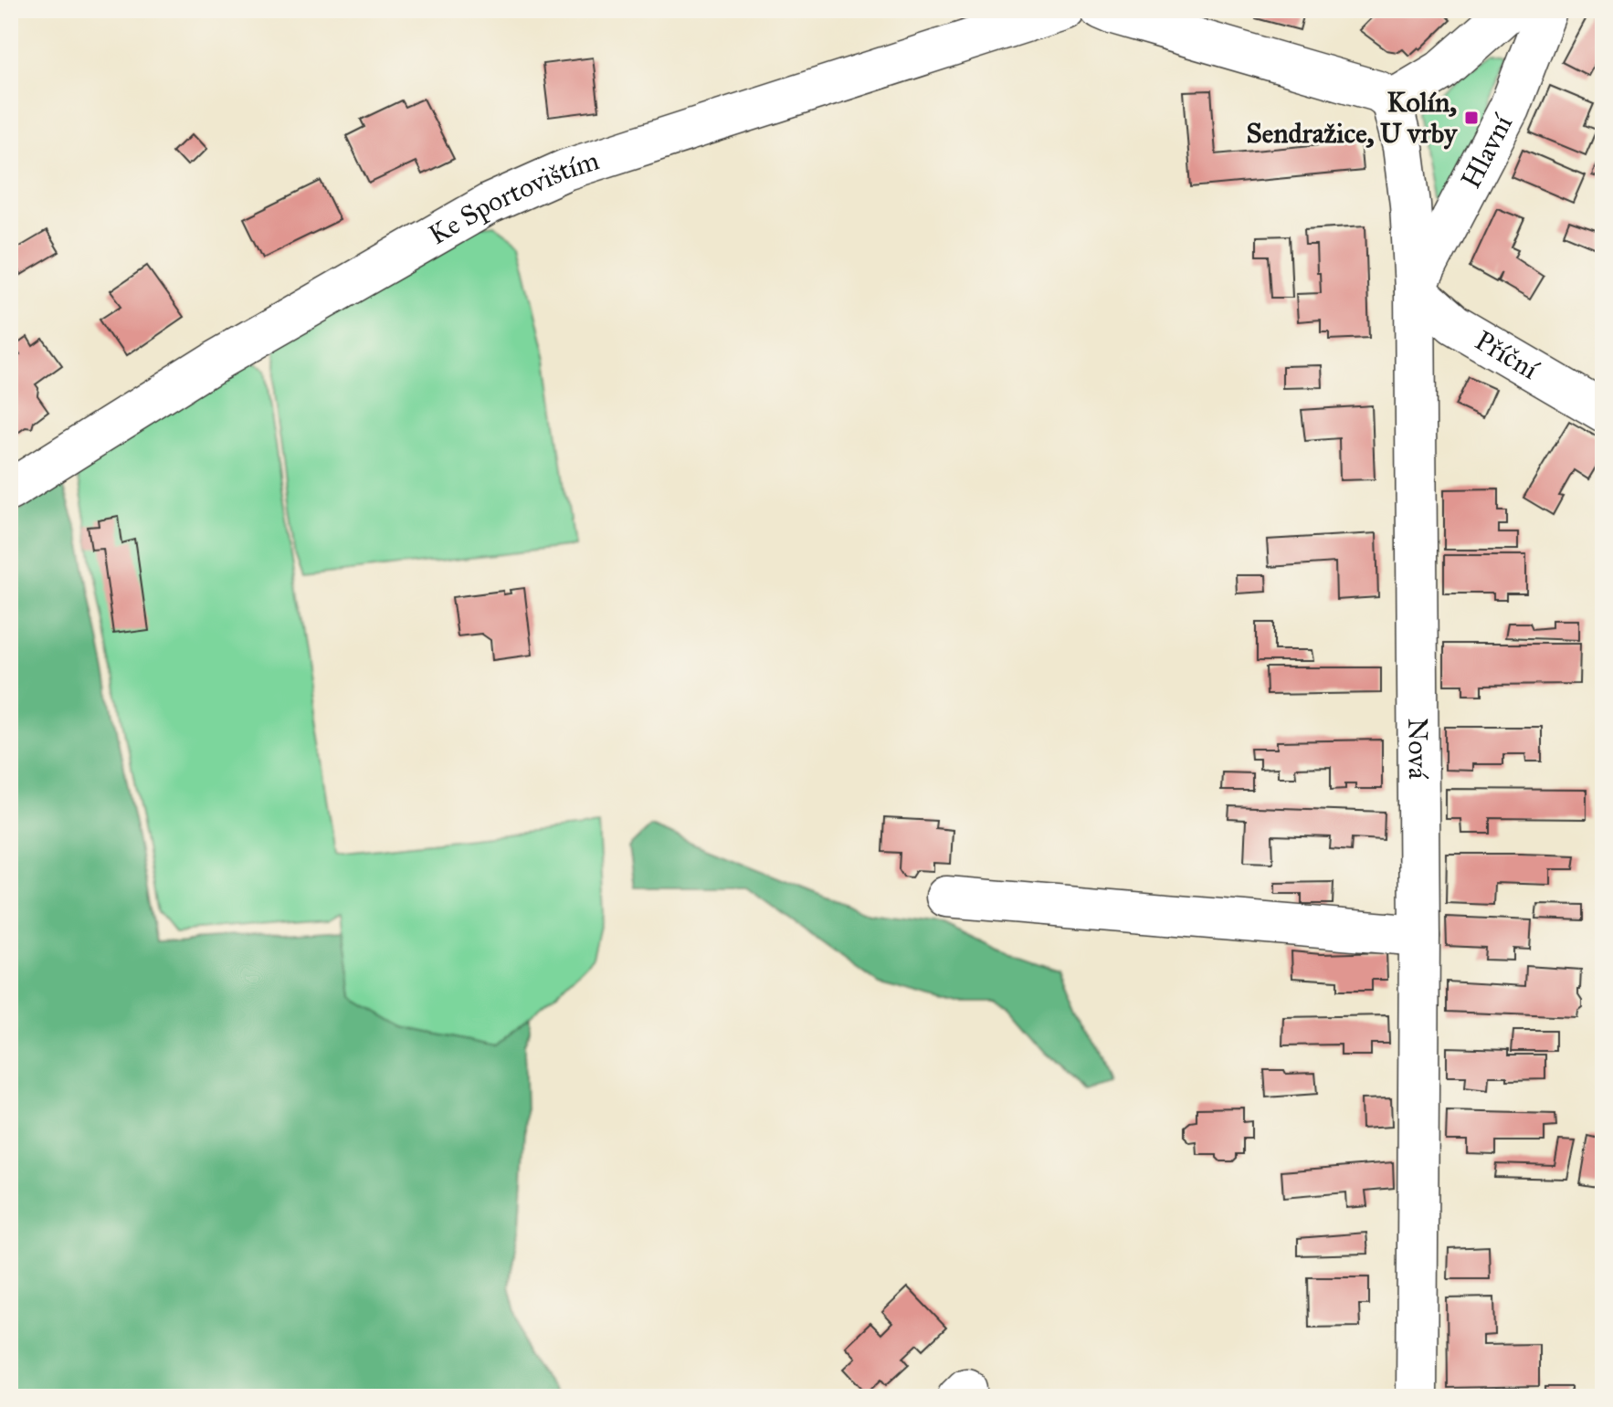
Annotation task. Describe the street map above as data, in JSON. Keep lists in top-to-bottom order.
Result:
{
  "streets": {
    "street": [
      "Hlavní",
      "Ke Sportovištím",
      "Příční",
      "Nová"
    ]
  },
  "crossings": [
    ["Hlavní", "Příční"],
    ["Hlavní", "Nová"],
    ["Příční", "Nová"]
  ],
  "places": {
    "transit": ["Kolín, Sendražice, U vrby"]
  }
}
